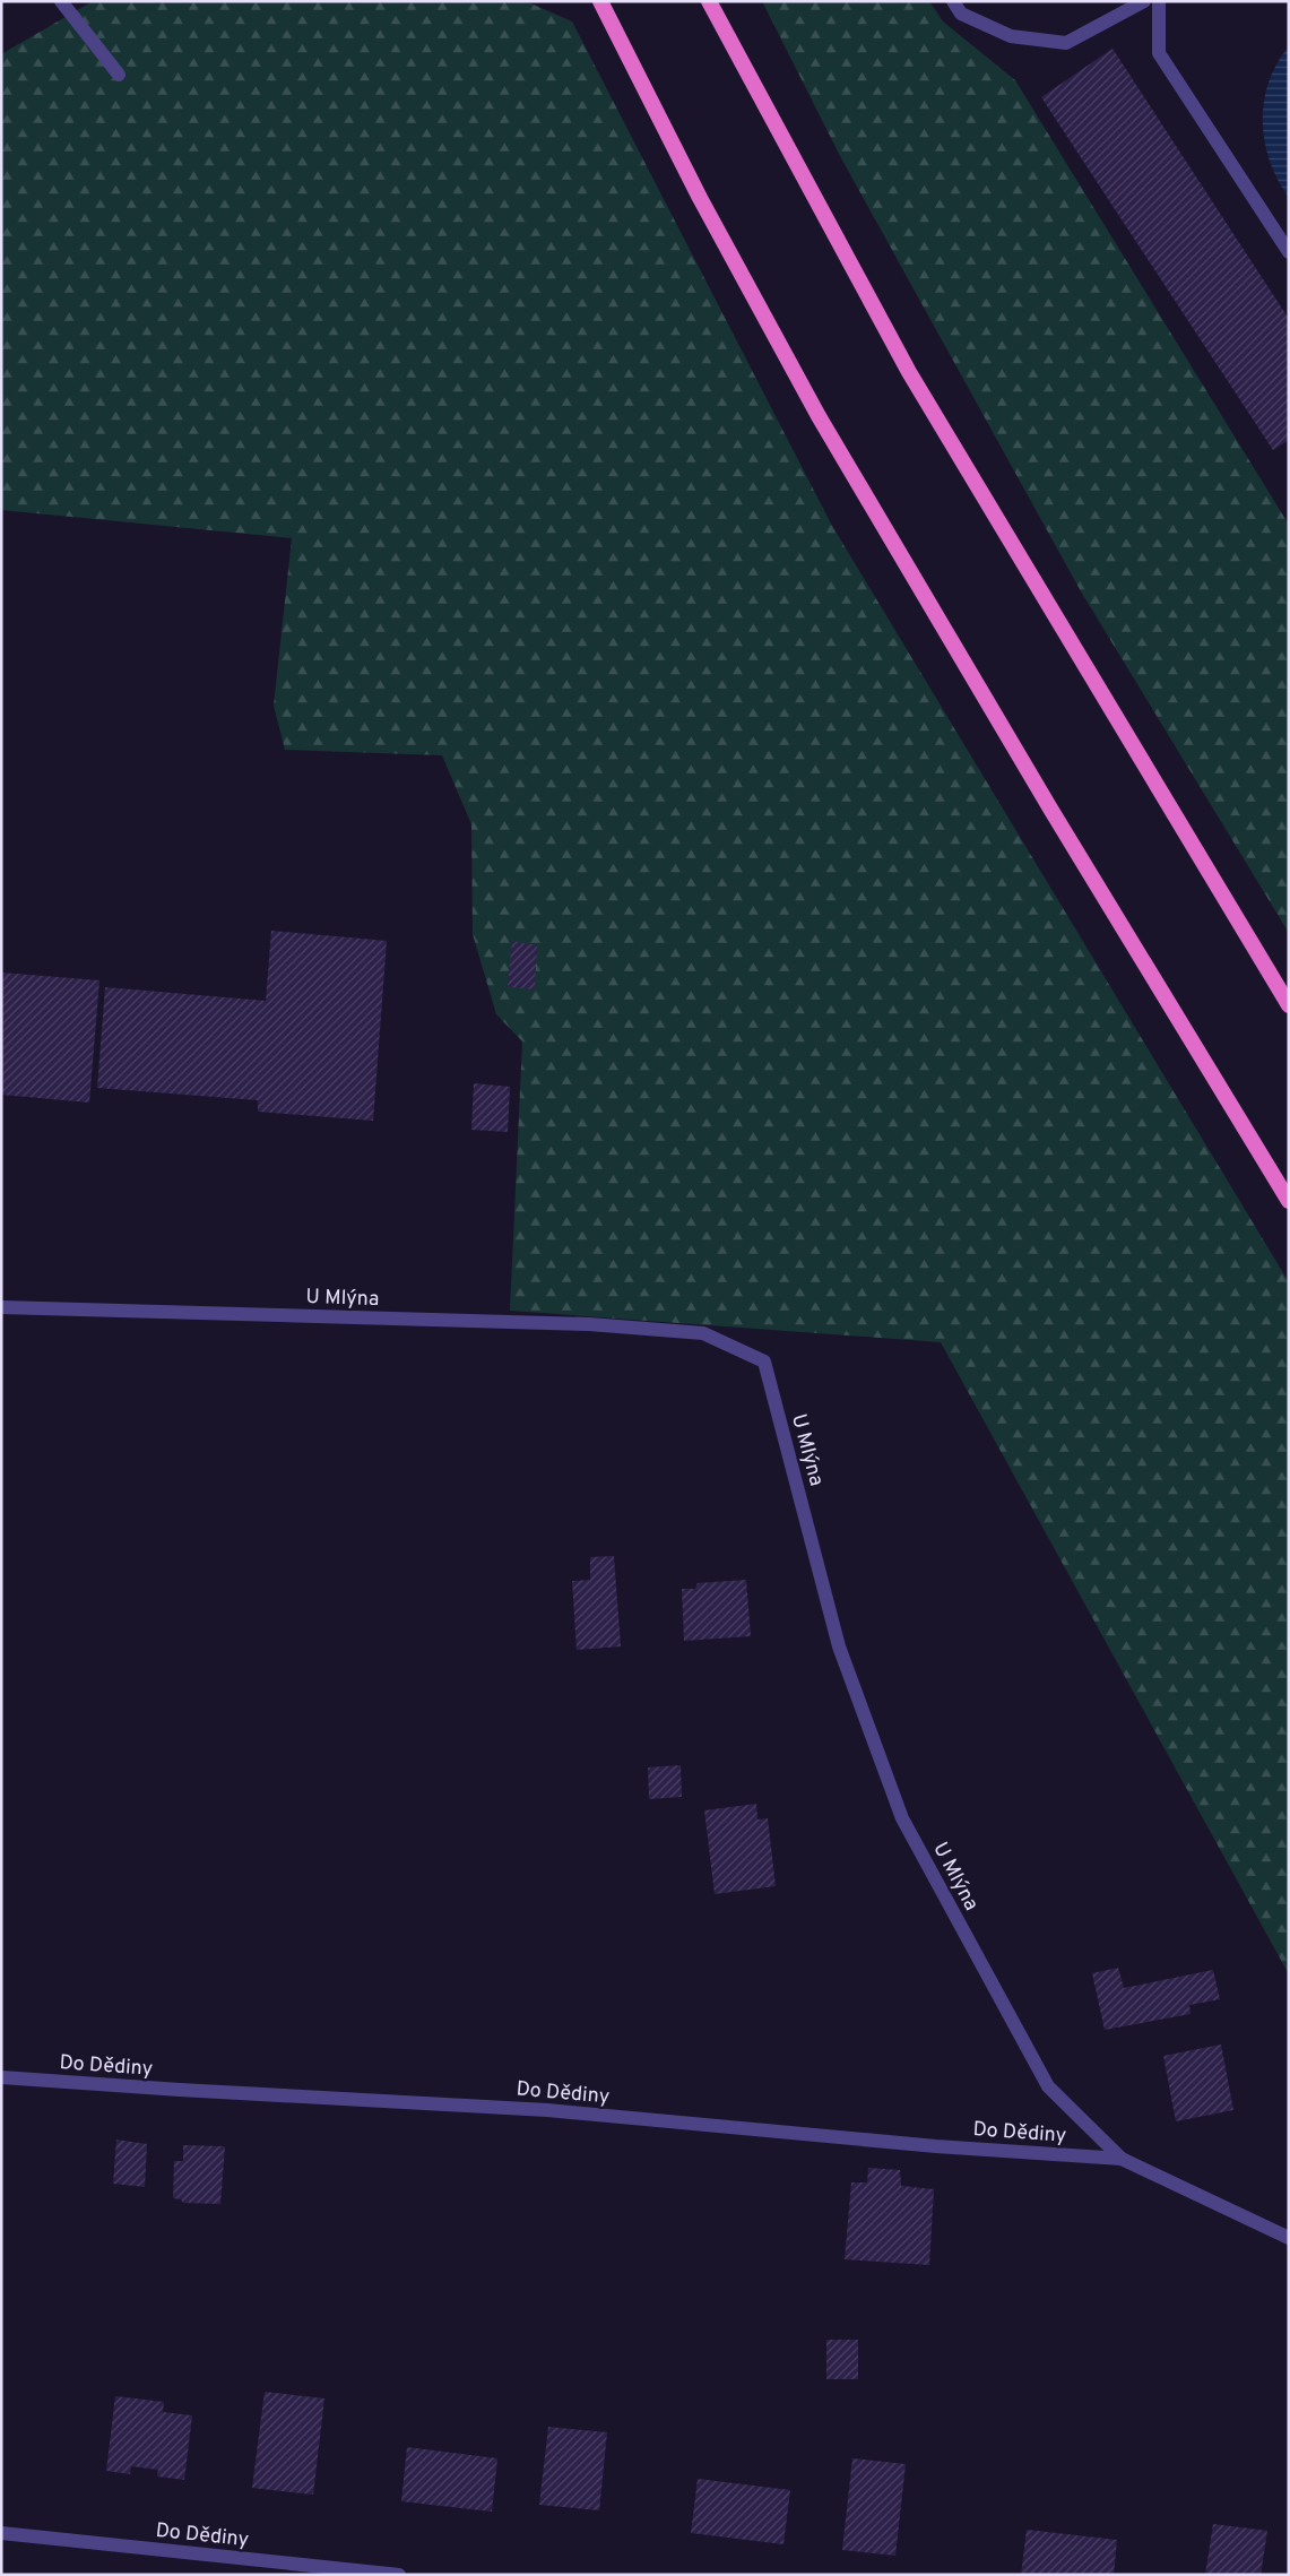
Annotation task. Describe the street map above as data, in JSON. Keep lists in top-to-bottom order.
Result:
{
  "streets": {
    "street": ["U Mlýna", "Do Dědiny"]
  },
  "crossings": [
    ["U Mlýna", "Do Dědiny"]
  ]
}
